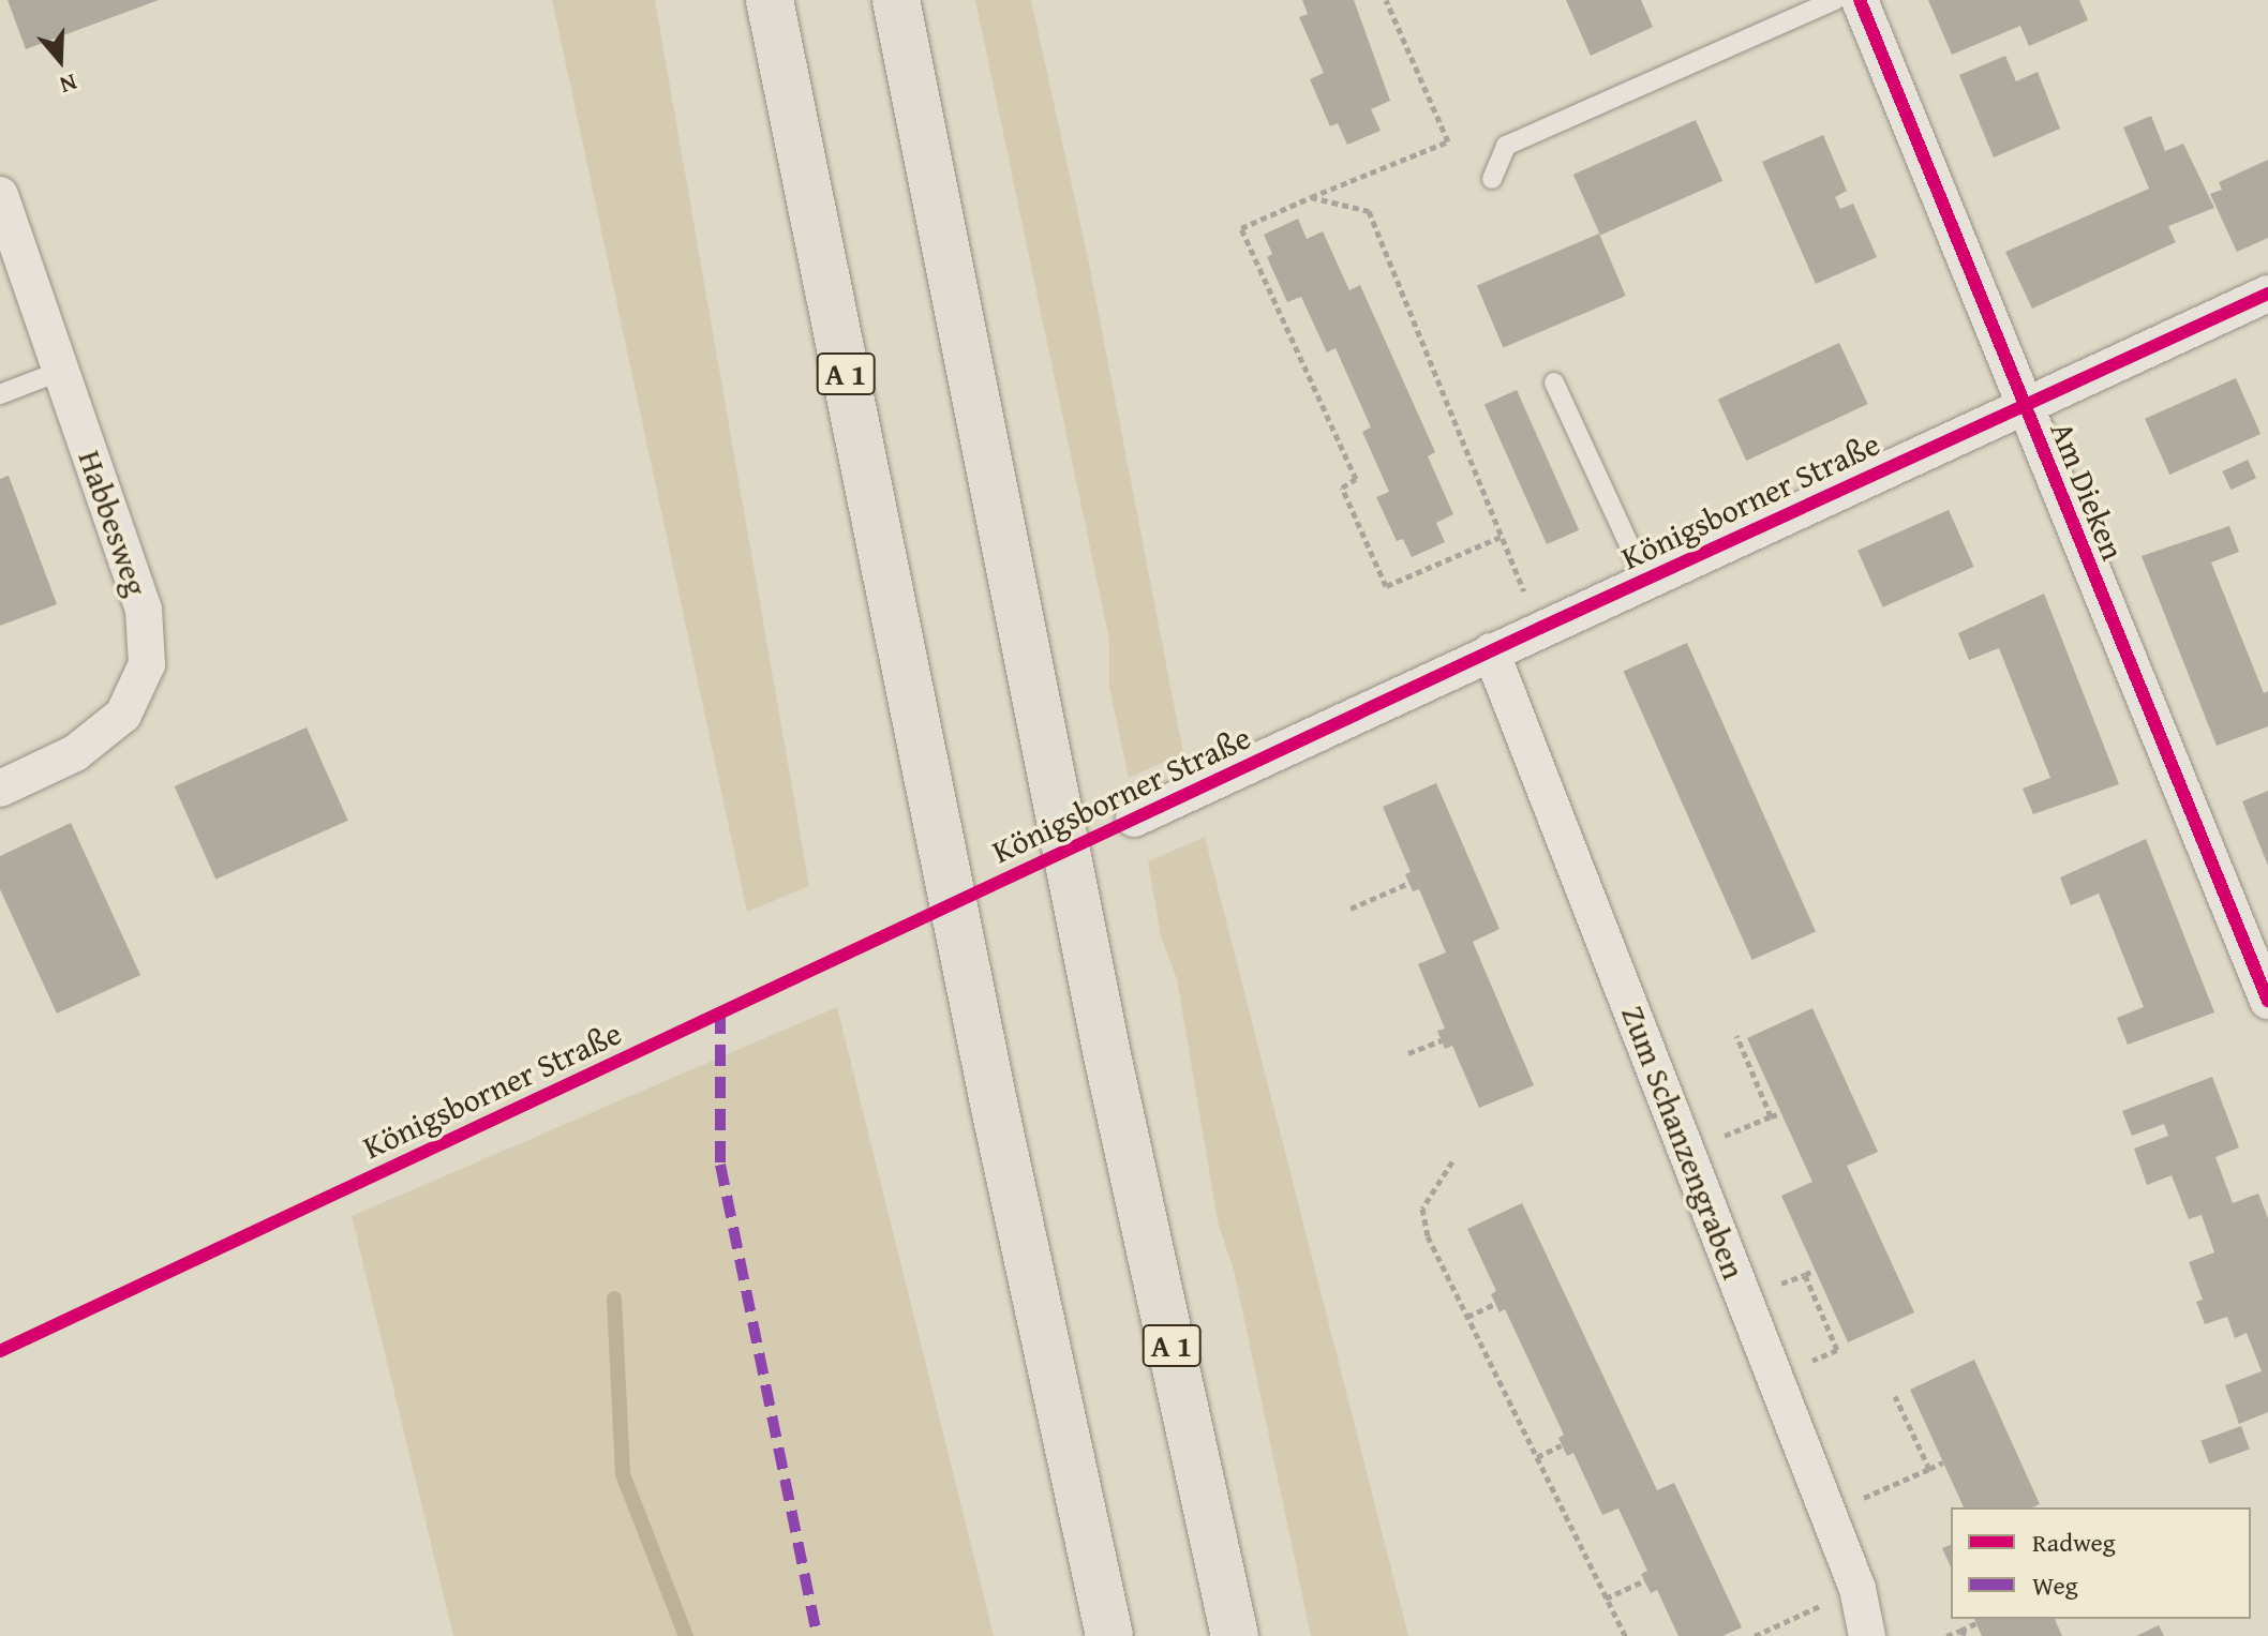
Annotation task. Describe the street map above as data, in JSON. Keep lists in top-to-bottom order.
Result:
{
  "streets": {
    "highway": ["A 1"],
    "street": [
      "Am Dieken",
      "Königsborner Straße",
      "Habbesweg",
      "Zum Schanzengraben"
    ]
  },
  "crossings": [
    ["Am Dieken", "Königsborner Straße"],
    ["Königsborner Straße", "Zum Schanzengraben"]
  ],
  "legend": ["Radweg", "Weg"],
  "north": "bottom"
}
